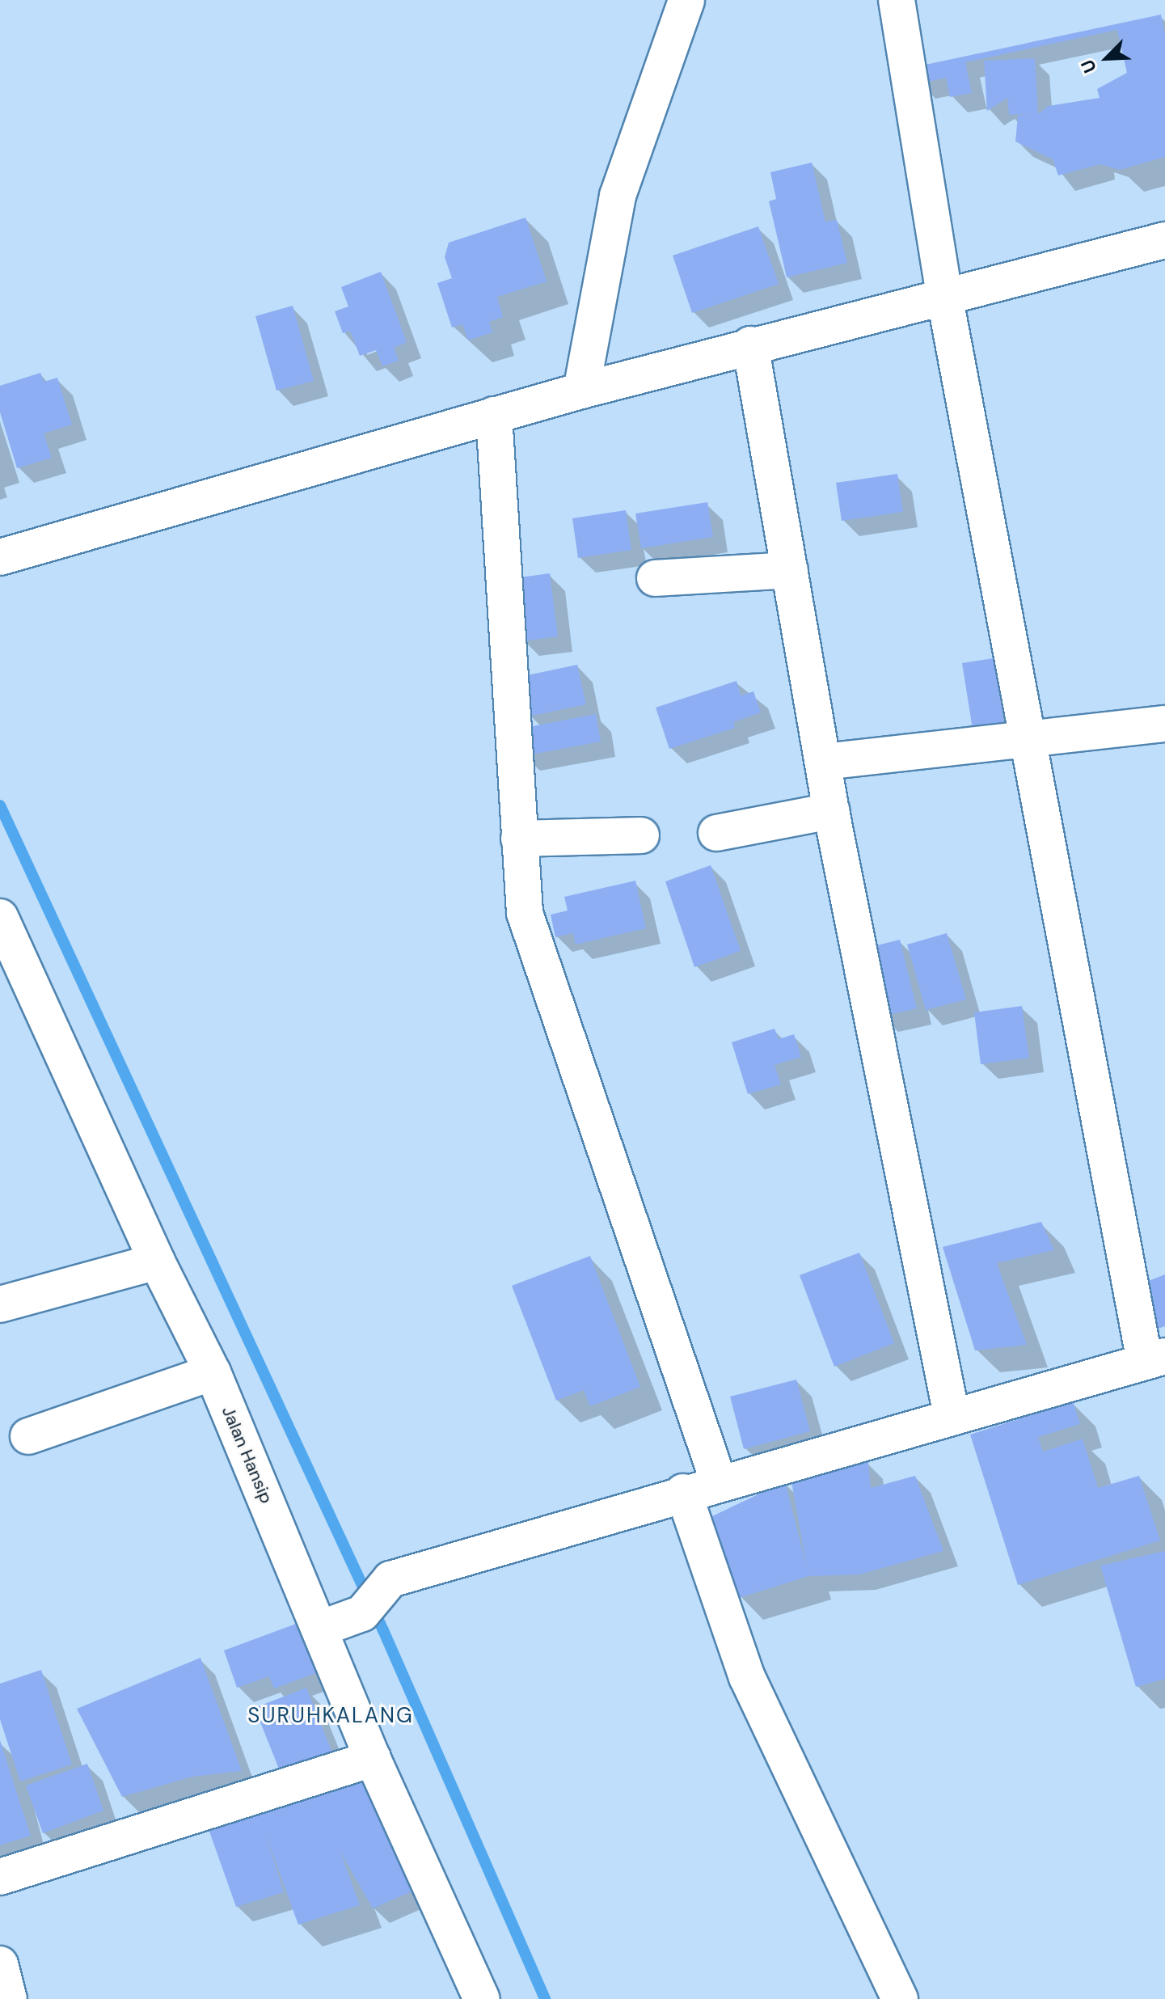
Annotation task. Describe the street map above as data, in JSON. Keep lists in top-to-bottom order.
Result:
{
  "streets": {
    "street": ["Jalan Hansip"]
  },
  "districts": ["SURUHKALANG"],
  "north": "bottom left"
}
